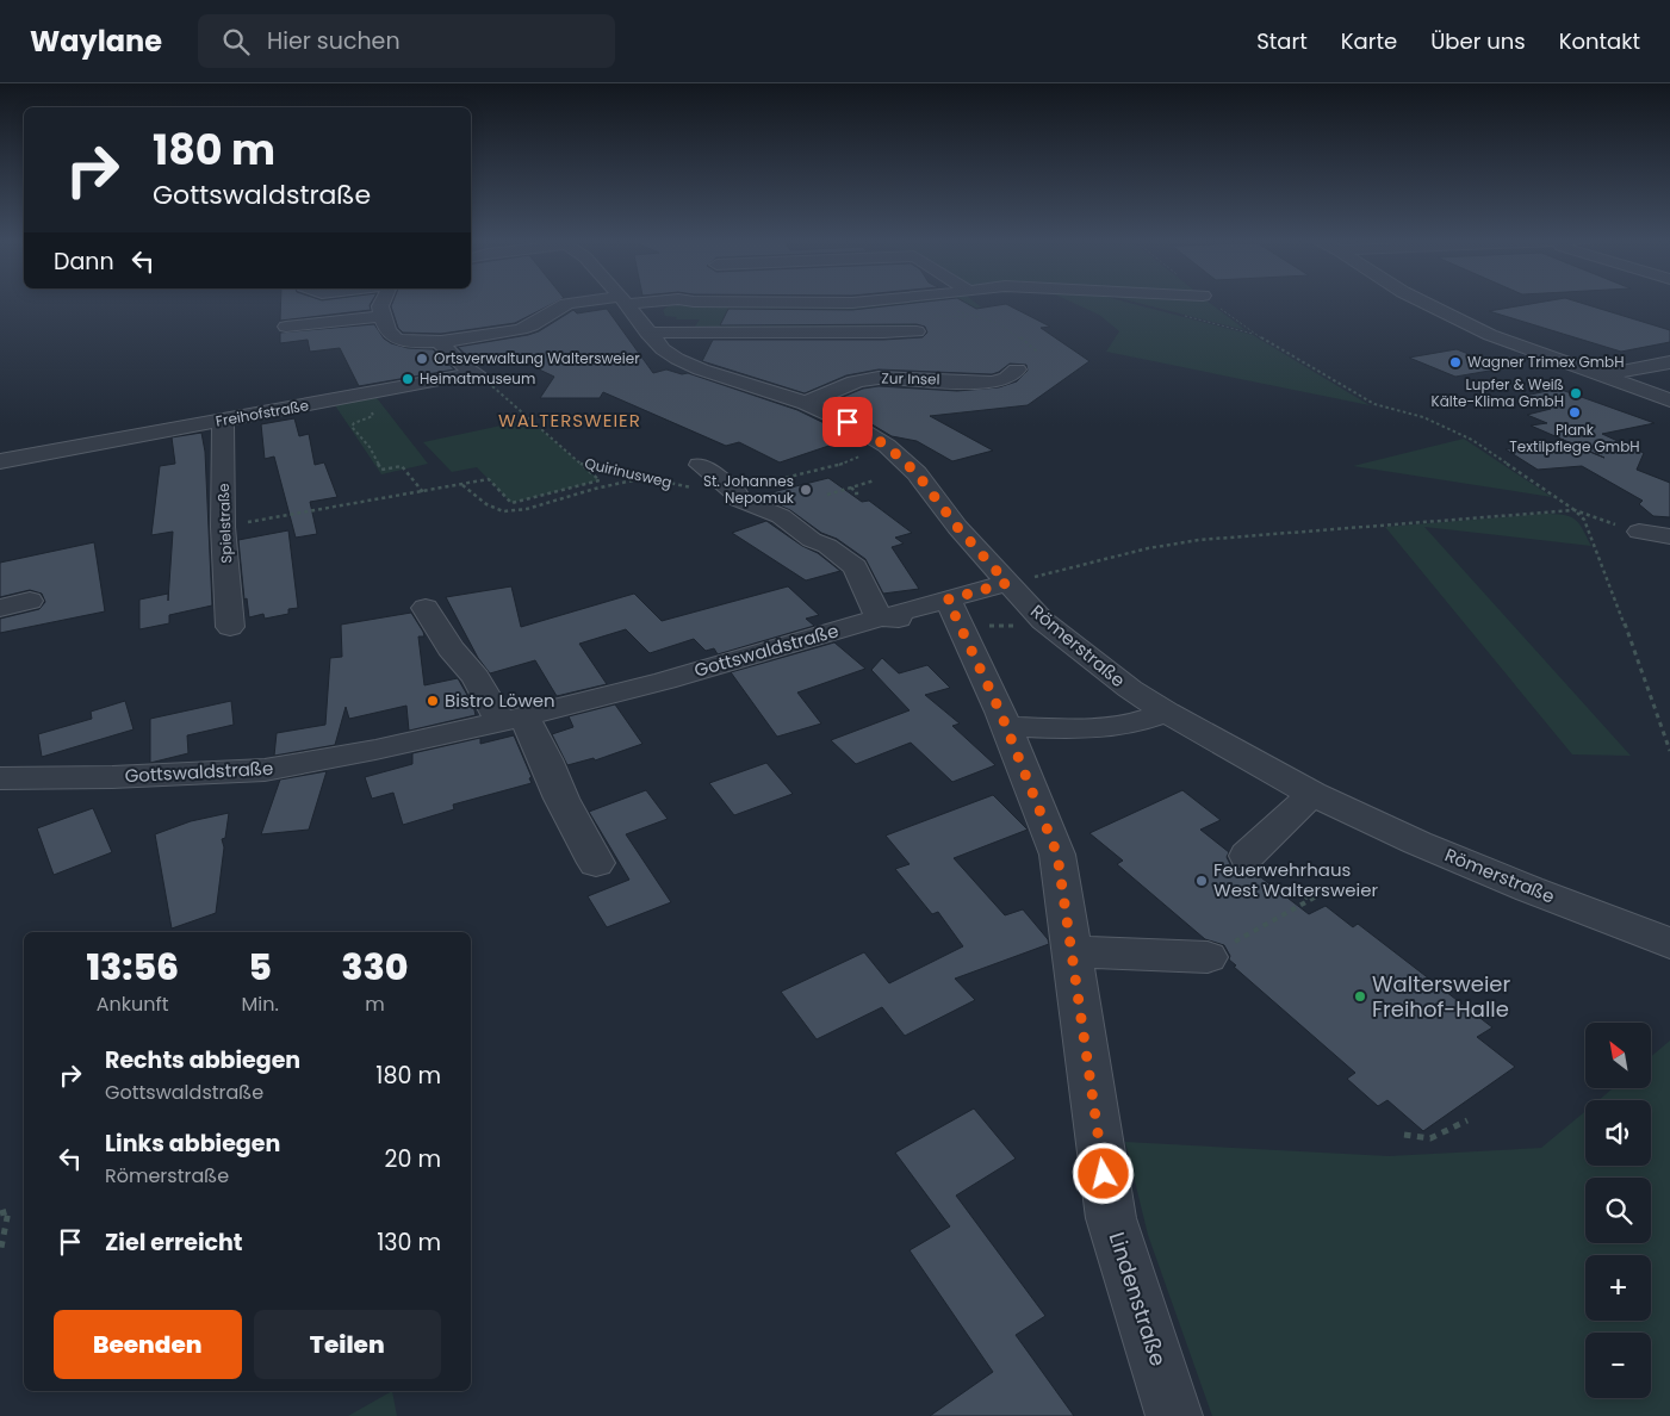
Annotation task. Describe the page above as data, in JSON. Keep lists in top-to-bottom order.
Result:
{
  "streets": {
    "street": [
      "Zur Insel",
      "Freihofstraße",
      "Spielstraße",
      "Römerstraße",
      "Gottswaldstraße",
      "Lindenstraße"
    ],
    "path": ["Quirinusweg"]
  },
  "crossings": [
    ["Zur Insel", "Römerstraße"],
    ["Freihofstraße", "Quirinusweg"],
    ["Freihofstraße", "Spielstraße"],
    ["Quirinusweg", "Römerstraße"],
    ["Römerstraße", "Gottswaldstraße"],
    ["Gottswaldstraße", "Lindenstraße"]
  ],
  "districts": ["WALTERSWEIER"],
  "places": [
    "Ortsverwaltung Waltersweier",
    "Wagner Trimex GmbH",
    "Heimatmuseum",
    "Lupfer & Weiß Kälte-Klima GmbH",
    "Plank Textilpflege GmbH",
    "St. Johannes Nepomuk",
    "Bistro Löwen",
    "Feuerwehrhaus West Waltersweier",
    "Waltersweier Freihof-Halle"
  ],
  "north": "top left",
  "page": {
    "header": "Waylane",
    "search": "Hier suchen",
    "nav": [
      "Start",
      "Karte",
      "Über uns",
      "Kontakt"
    ],
    "turn": ["180 m", "Gottswaldstraße"],
    "then": "Dann",
    "eta": [
      "13:56",
      "Ankunft",
      "5",
      "Min.",
      "330",
      "m"
    ],
    "map_buttons": ["+", "−"],
    "list": [
      {
        "name": "Rechts abbiegen",
        "note": "Gottswaldstraße",
        "value": "180 m"
      },
      {
        "name": "Links abbiegen",
        "note": "Römerstraße",
        "value": "20 m"
      },
      {
        "name": "Ziel erreicht",
        "value": "130 m"
      }
    ],
    "buttons": ["Beenden", "Teilen"]
  }
}
